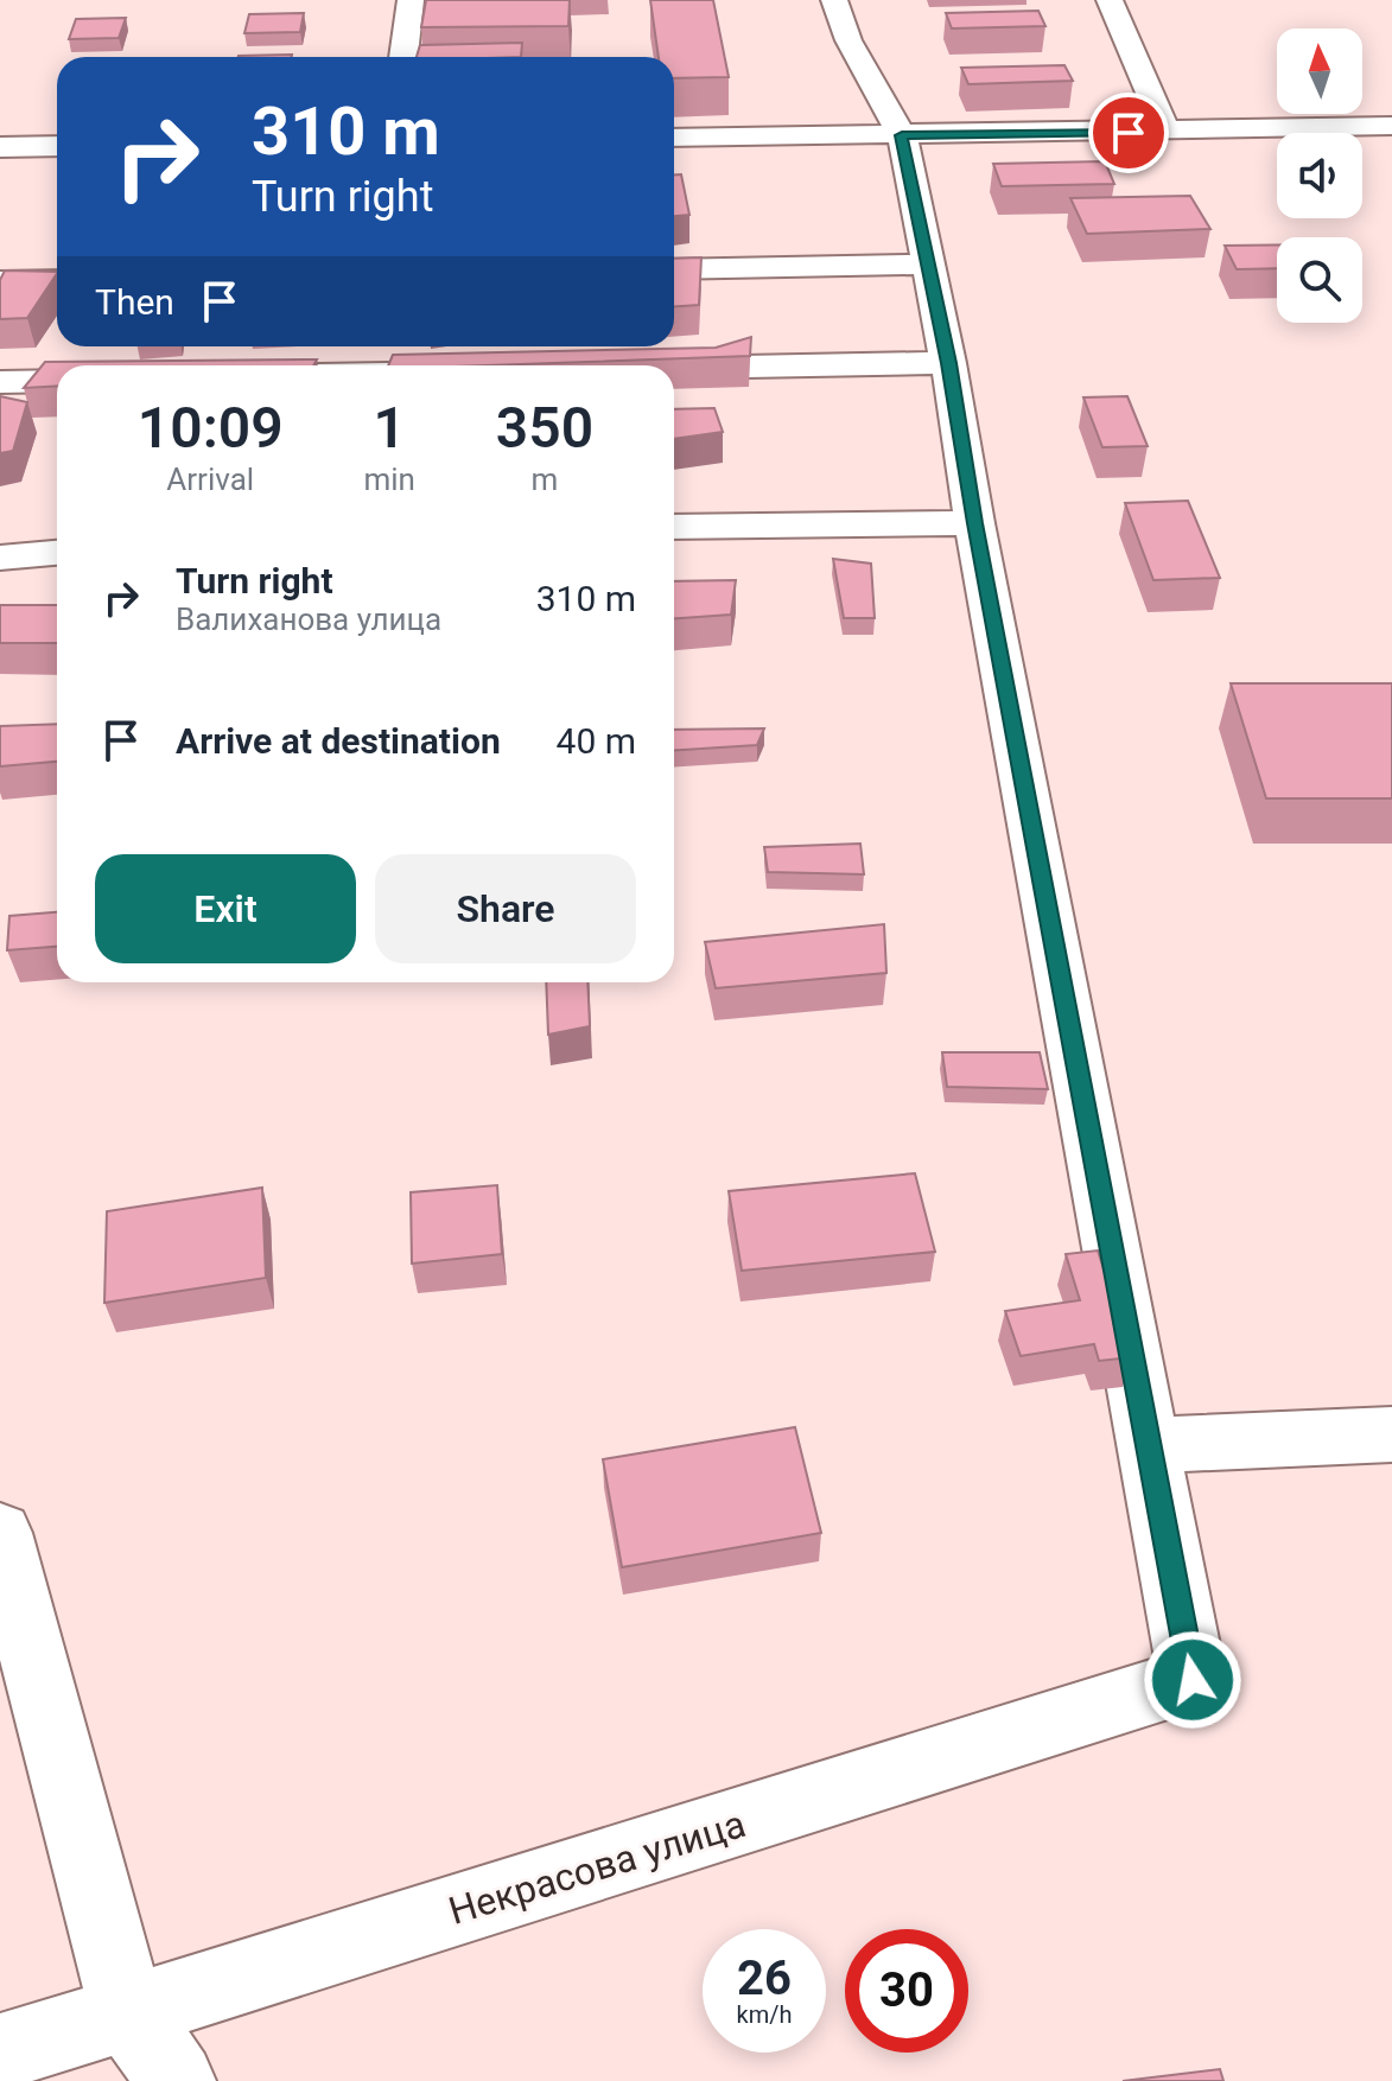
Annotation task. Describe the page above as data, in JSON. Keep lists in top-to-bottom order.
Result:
{
  "streets": {
    "street": ["Некрасова улица"]
  },
  "north": "top",
  "page": {
    "turn": ["310 m", "Turn right"],
    "then": "Then",
    "eta": [
      "10:09",
      "Arrival",
      "1",
      "min",
      "350",
      "m"
    ],
    "list": [
      {
        "name": "Turn right",
        "note": "Валиханова улица",
        "value": "310 m"
      },
      {
        "name": "Arrive at destination",
        "value": "40 m"
      }
    ],
    "buttons": ["Exit", "Share"],
    "speed": "26 km/h",
    "limit": "30"
  }
}
